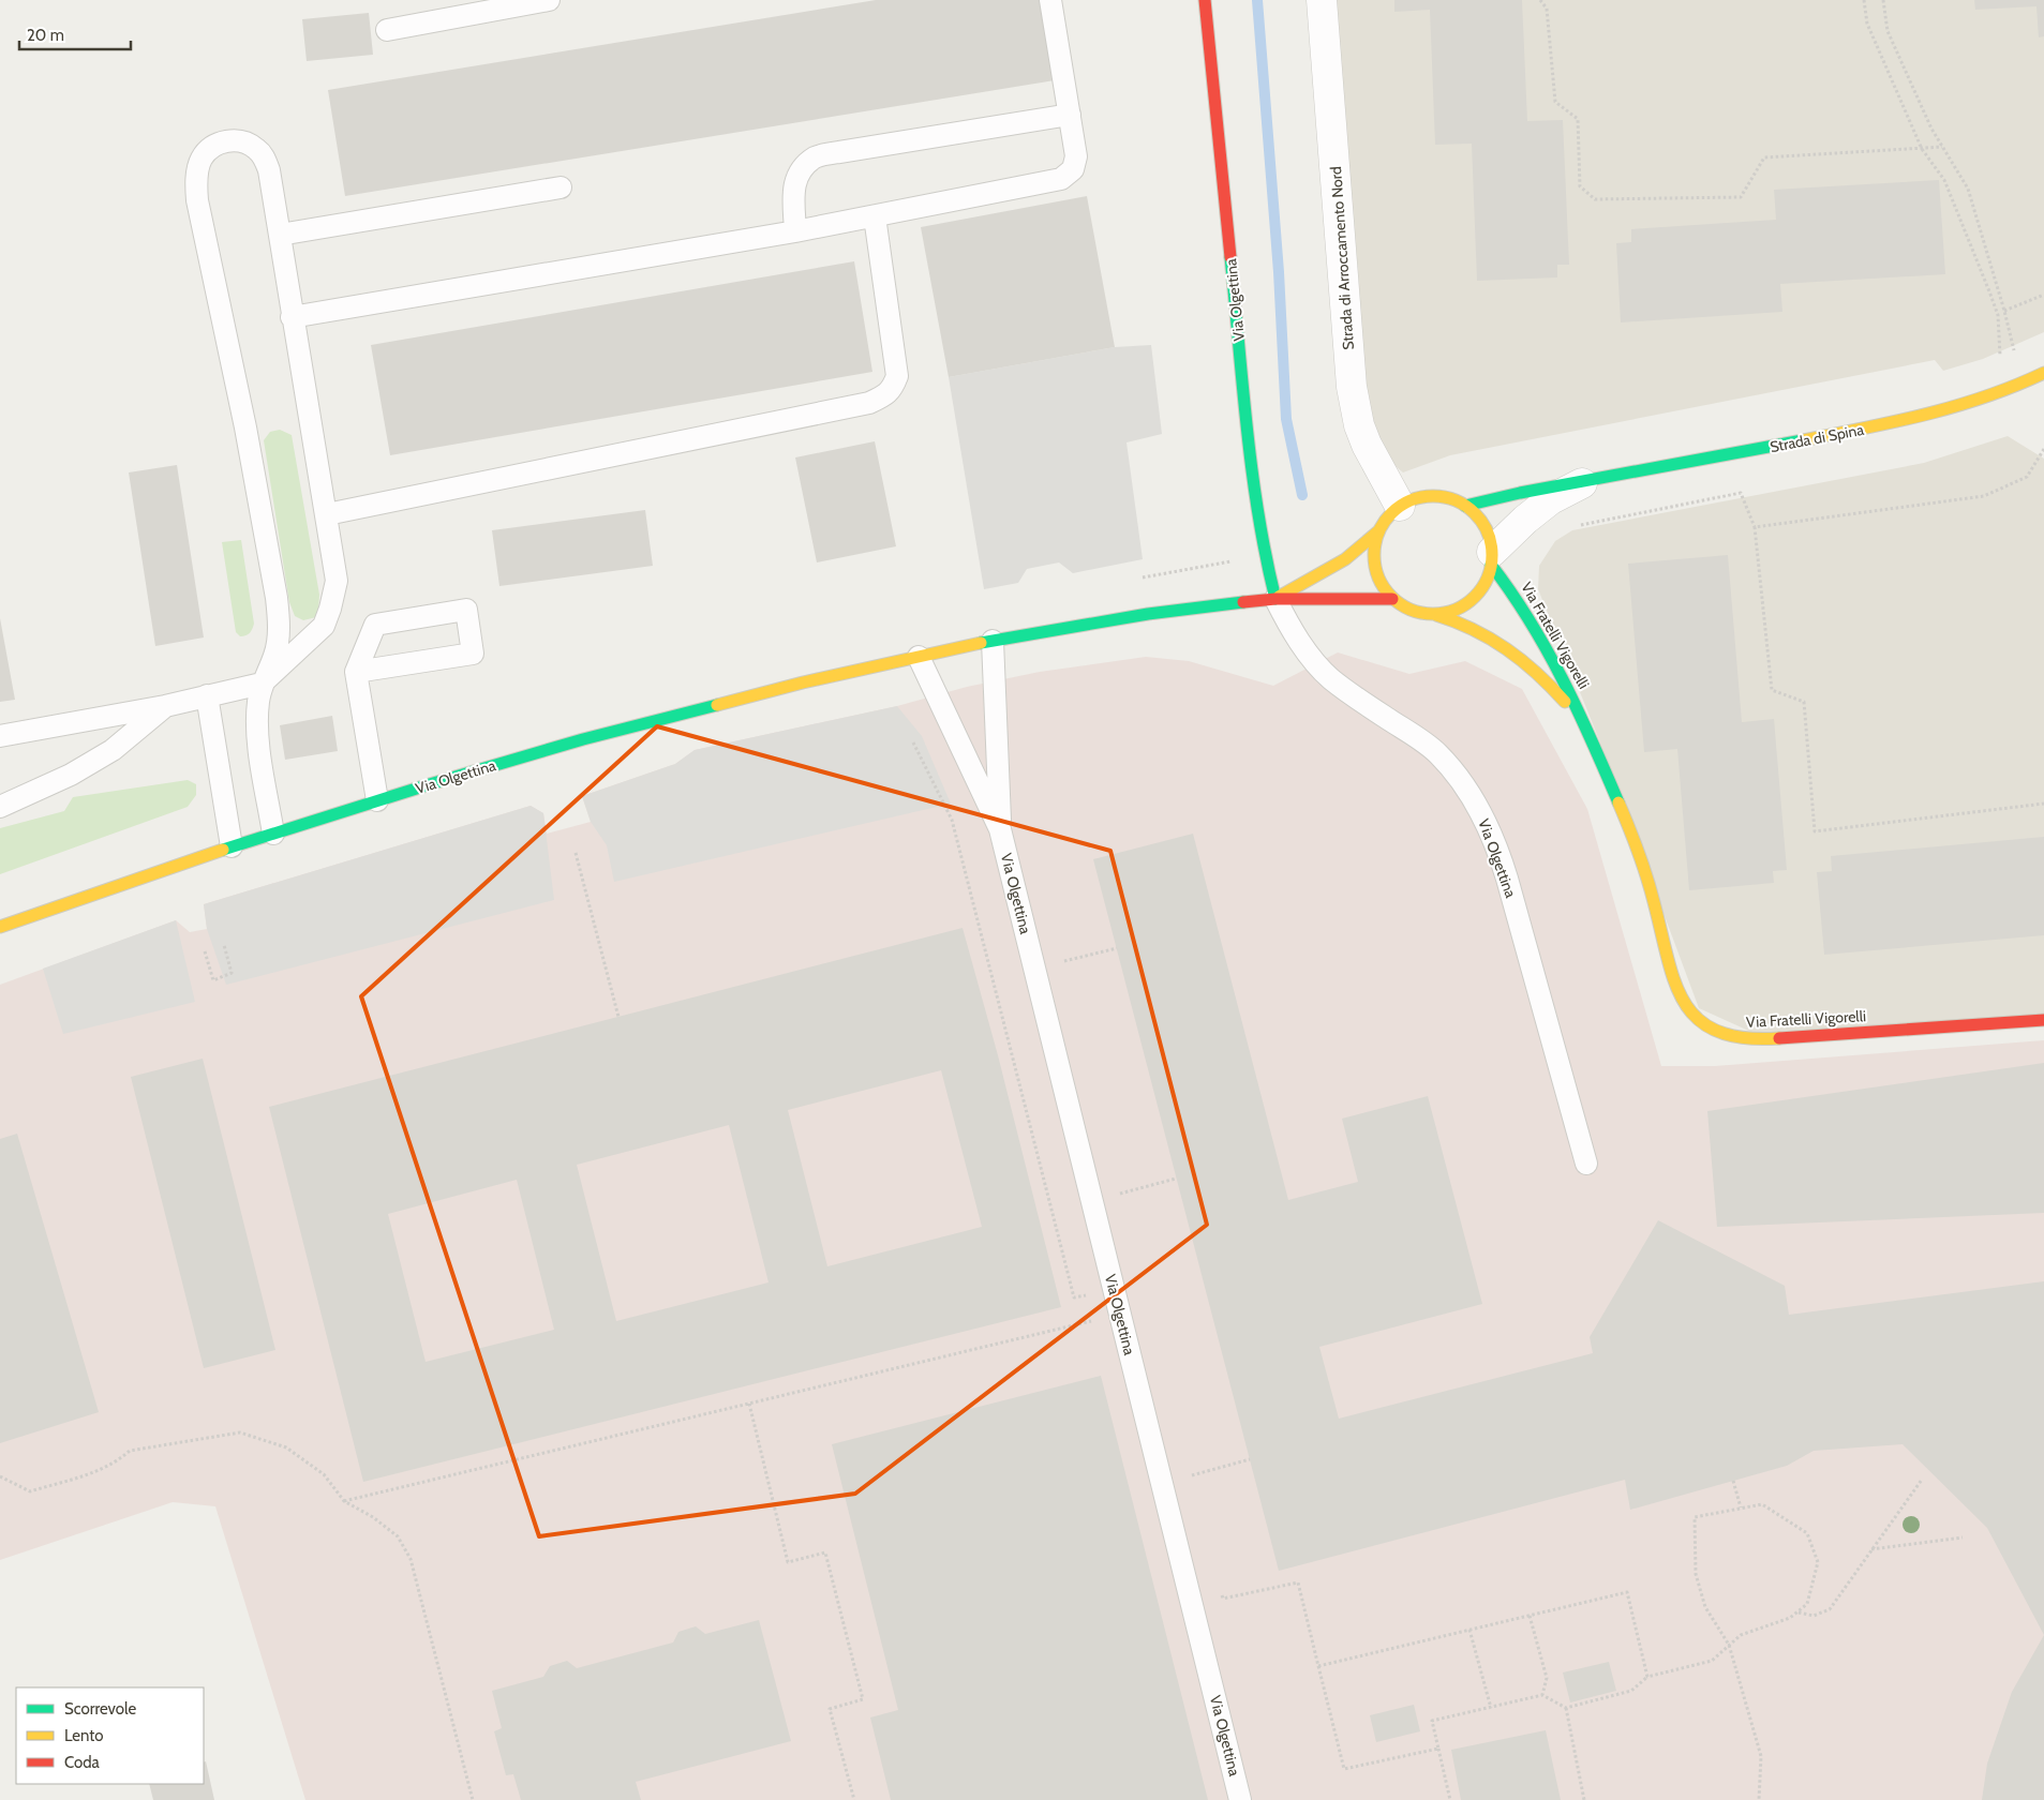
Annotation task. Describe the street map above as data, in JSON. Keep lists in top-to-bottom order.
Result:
{
  "streets": {
    "street": [
      "Strada di Arroccamento Nord",
      "Via Olgettina",
      "Strada di Spina",
      "Via Fratelli Vigorelli"
    ]
  },
  "crossings": [
    ["Strada di Arroccamento Nord", "Via Olgettina"],
    ["Strada di Arroccamento Nord", "Strada di Spina"],
    ["Strada di Arroccamento Nord", "Via Fratelli Vigorelli"],
    ["Via Olgettina", "Strada di Spina"],
    ["Via Olgettina", "Via Fratelli Vigorelli"],
    ["Strada di Spina", "Via Fratelli Vigorelli"]
  ],
  "legend": ["Scorrevole", "Lento", "Coda"],
  "scale_bar": "20 m"
}
